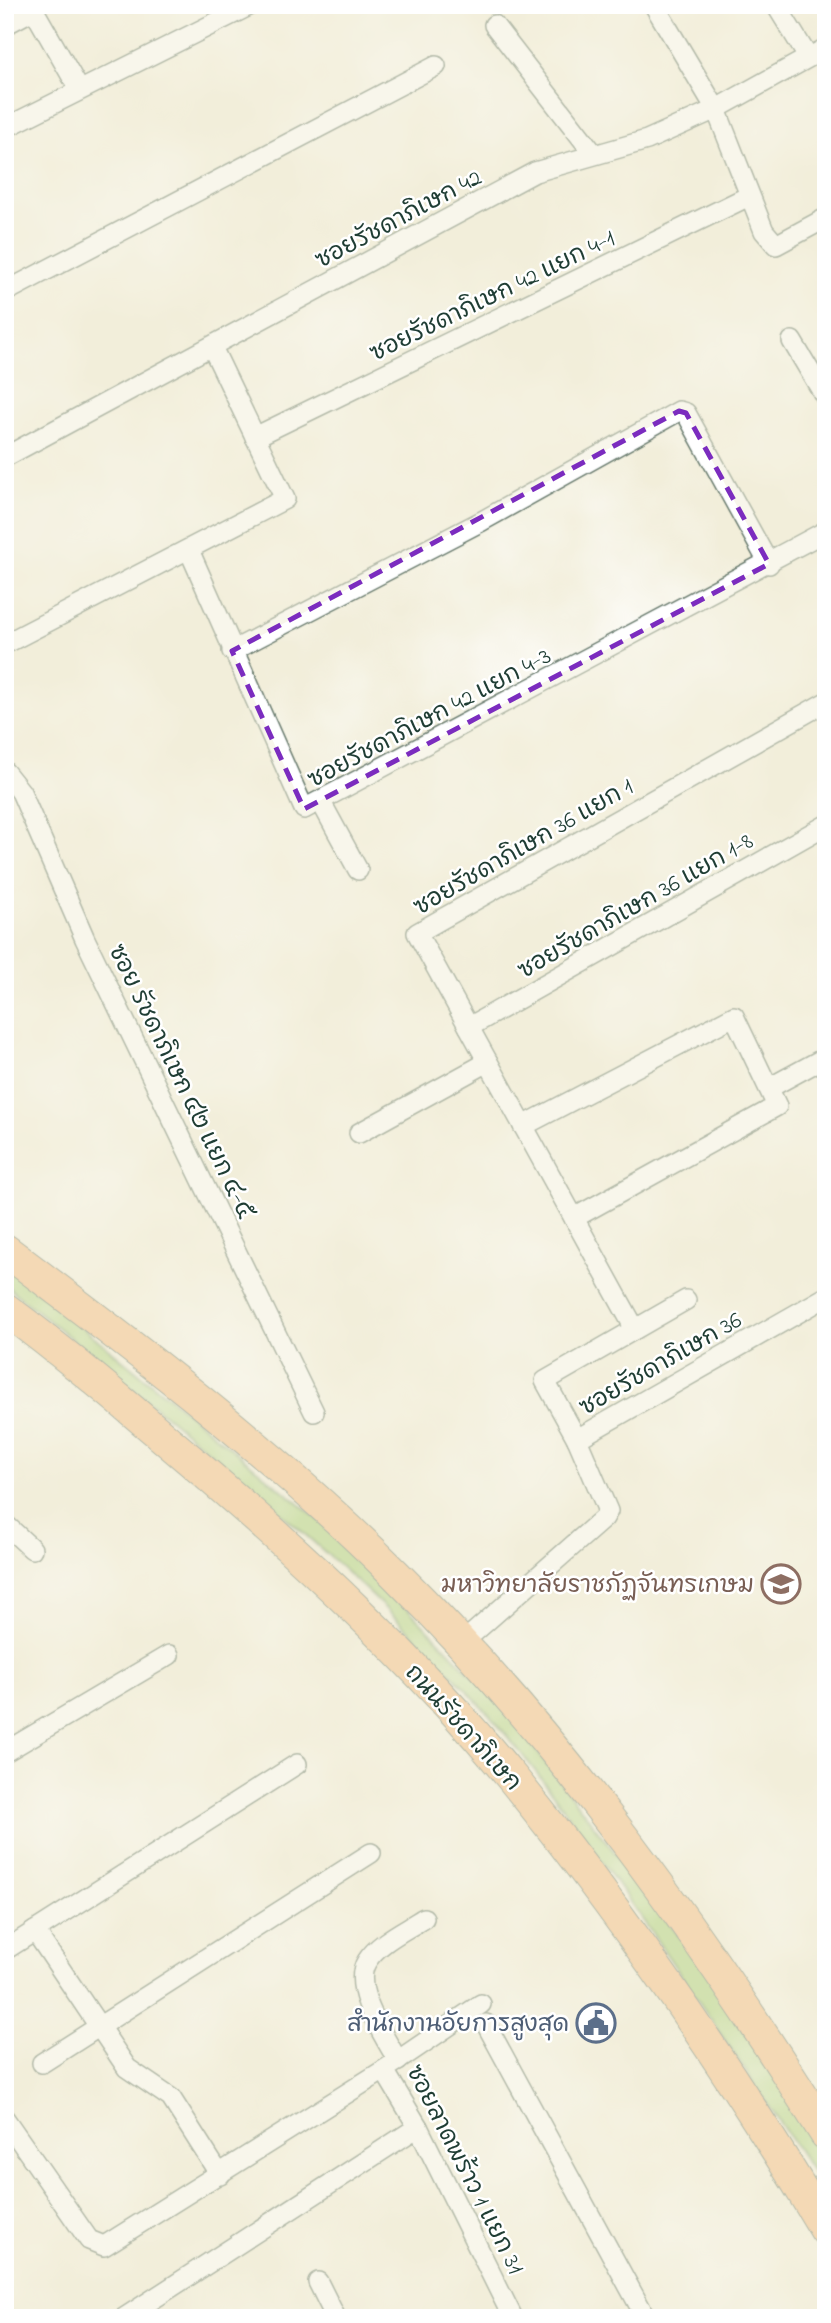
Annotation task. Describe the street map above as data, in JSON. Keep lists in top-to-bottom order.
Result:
{
  "streets": {
    "main road": ["ถนนรัชดาภิเษก"],
    "street": [
      "ซอยรัชดาภิเษก 42",
      "ซอยรัชดาภิเษก 42 แยก 4-1",
      "ซอยรัชดาภิเษก 42 แยก 4-3",
      "ซอยรัชดาภิเษก 36 แยก 1",
      "ซอยรัชดาภิเษก 36 แยก 1-8",
      "ซอย รัชดาภิเษก ๔๒ แยก ๔-๕",
      "ซอยรัชดาภิเษก 36",
      "ซอยลาดพร้าว 1 แยก 31"
    ]
  },
  "crossings": [
    ["ซอยรัชดาภิเษก 36 แยก 1", "ซอยรัชดาภิเษก 36 แยก 1-8"],
    ["ซอยรัชดาภิเษก 36", "ถนนรัชดาภิเษก"]
  ],
  "places": {
    "school or university": ["มหาวิทยาลัยราชภัฏจันทรเกษม"],
    "public building": ["สำนักงานอัยการสูงสุด"]
  }
}
